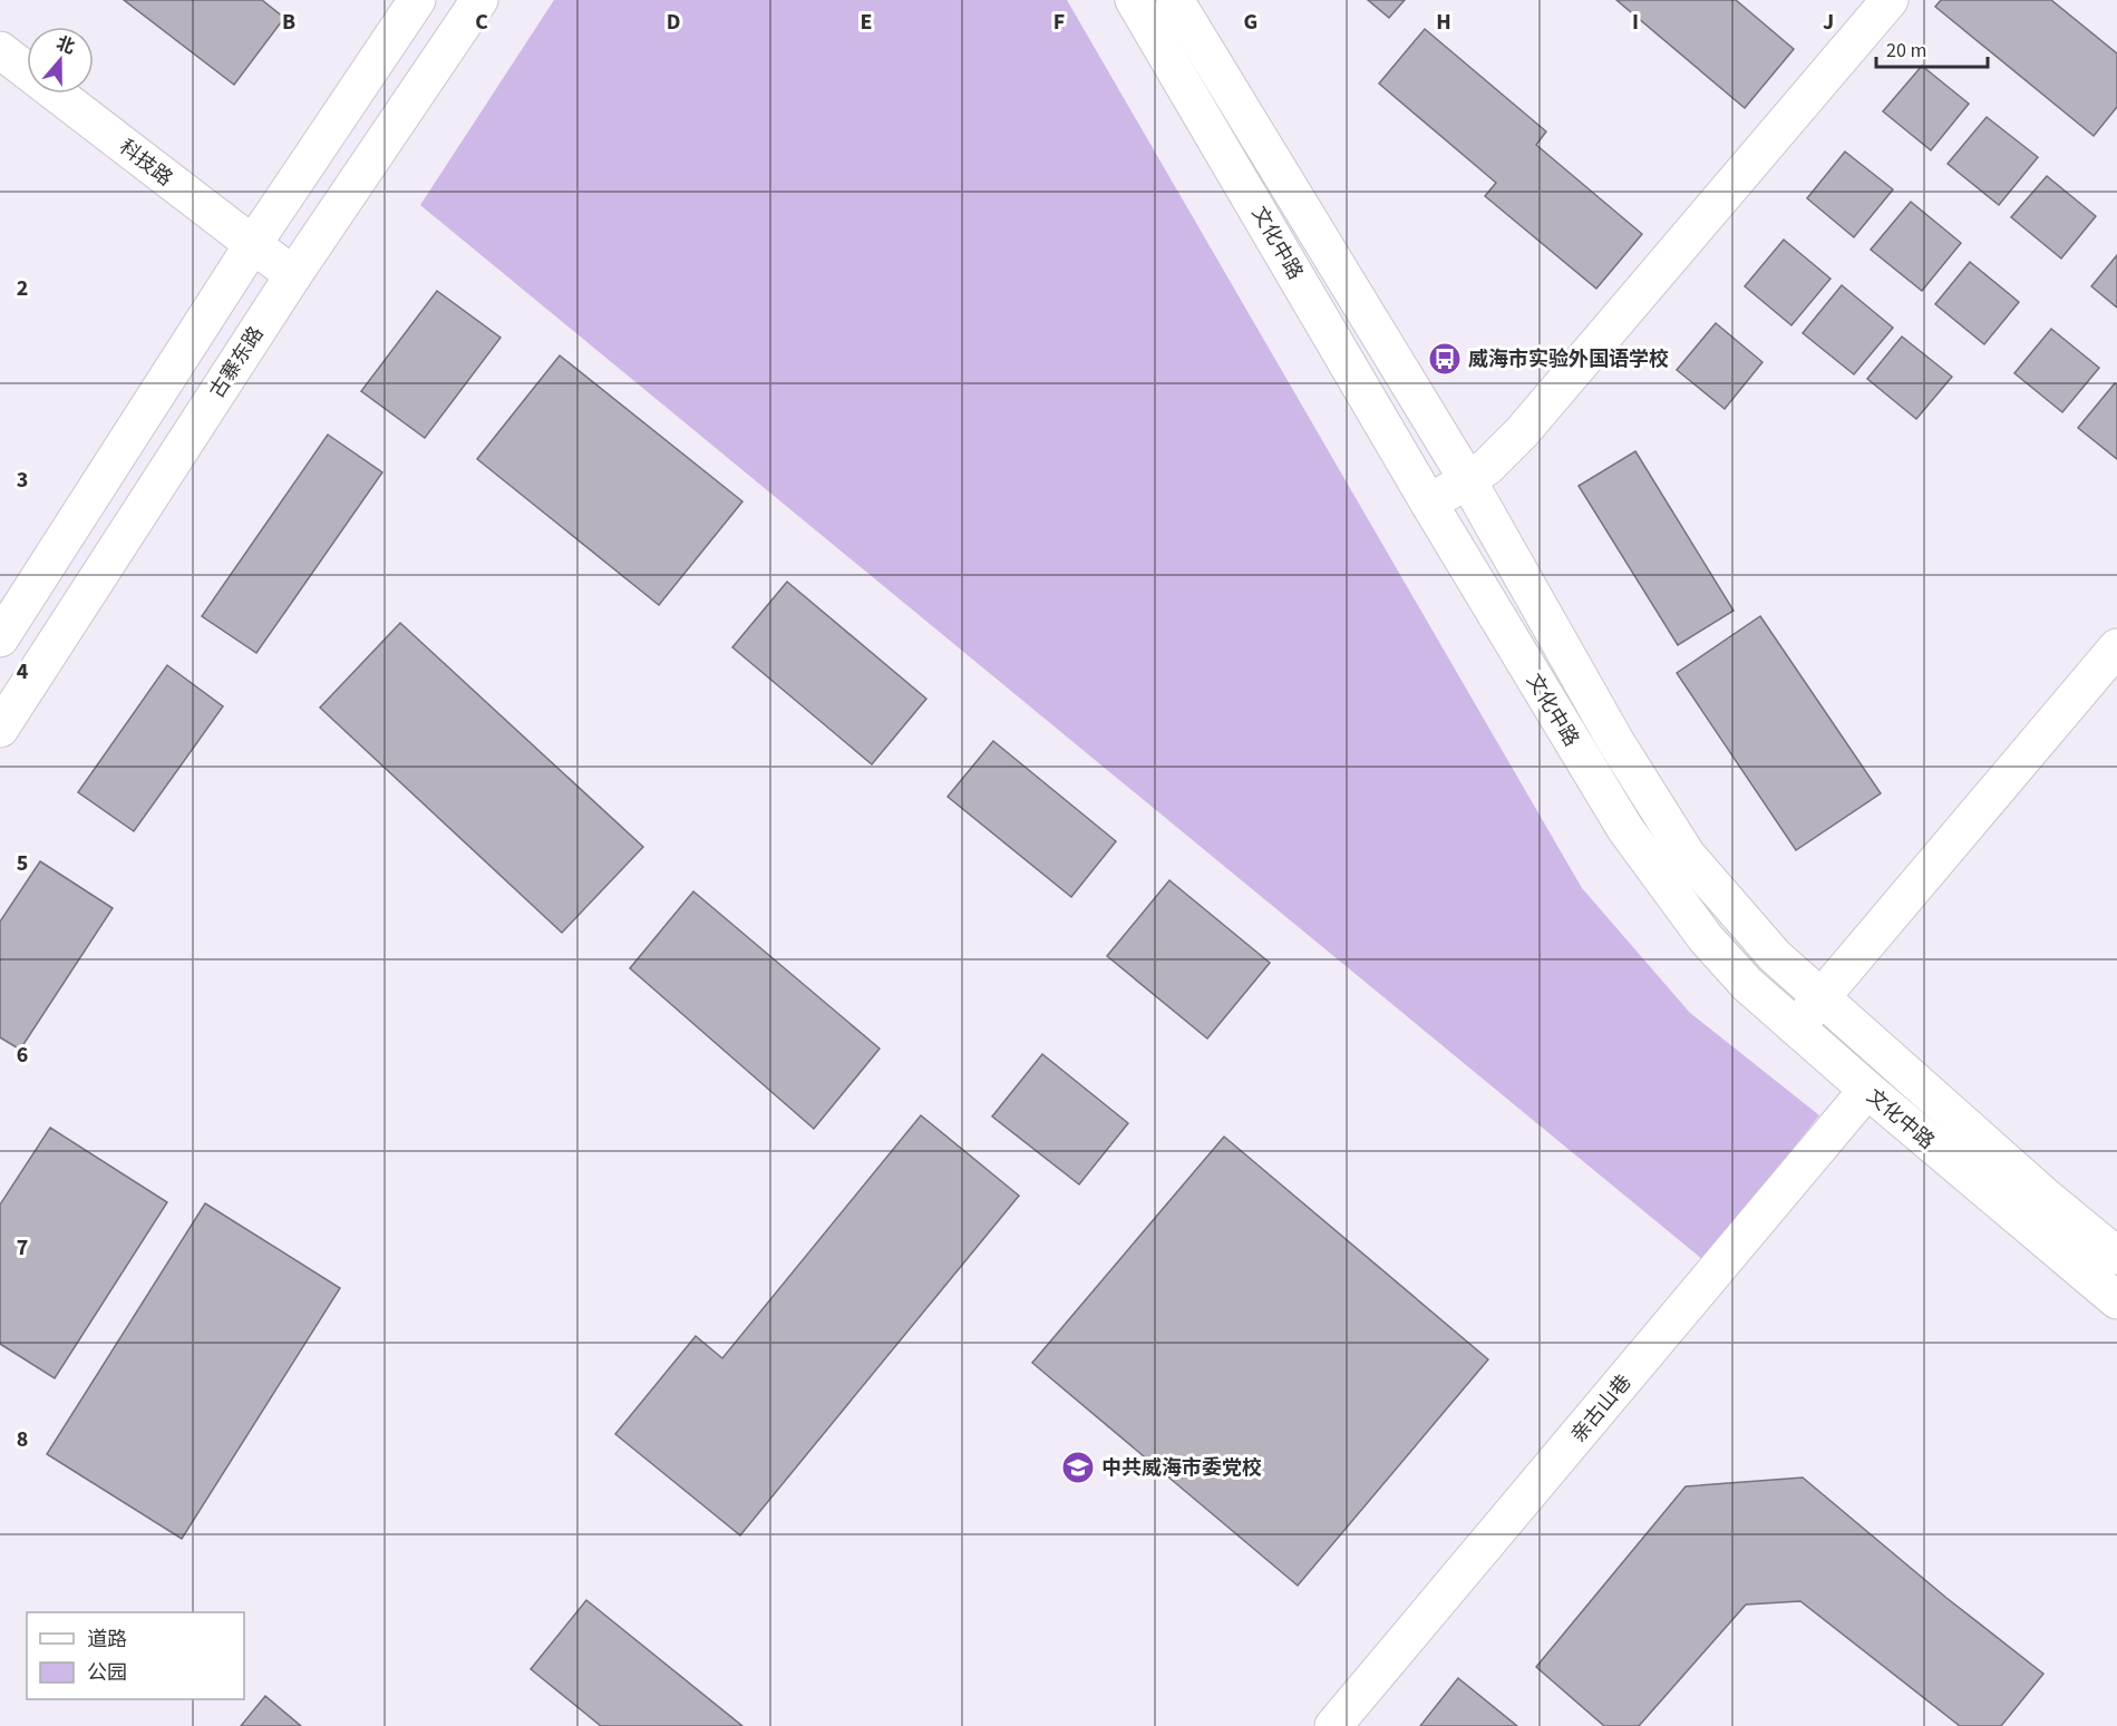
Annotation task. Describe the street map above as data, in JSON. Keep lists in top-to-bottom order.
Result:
{
  "streets": {
    "main road": [
      "科技路",
      "文化中路",
      "古寨东路",
      "亲古山巷"
    ]
  },
  "crossings": [
    ["科技路", "古寨东路"],
    ["文化中路", "亲古山巷"]
  ],
  "places": {
    "bus stop": ["威海市实验外国语学校"],
    "school or university": ["中共威海市委党校"]
  },
  "legend": ["道路", "公园"],
  "scale_bar": "20 m",
  "north": "top",
  "grid": {
    "columns": [
      "B",
      "C",
      "D",
      "E",
      "F",
      "G",
      "H",
      "I",
      "J"
    ],
    "rows": [
      "2",
      "3",
      "4",
      "5",
      "6",
      "7",
      "8"
    ]
  }
}
